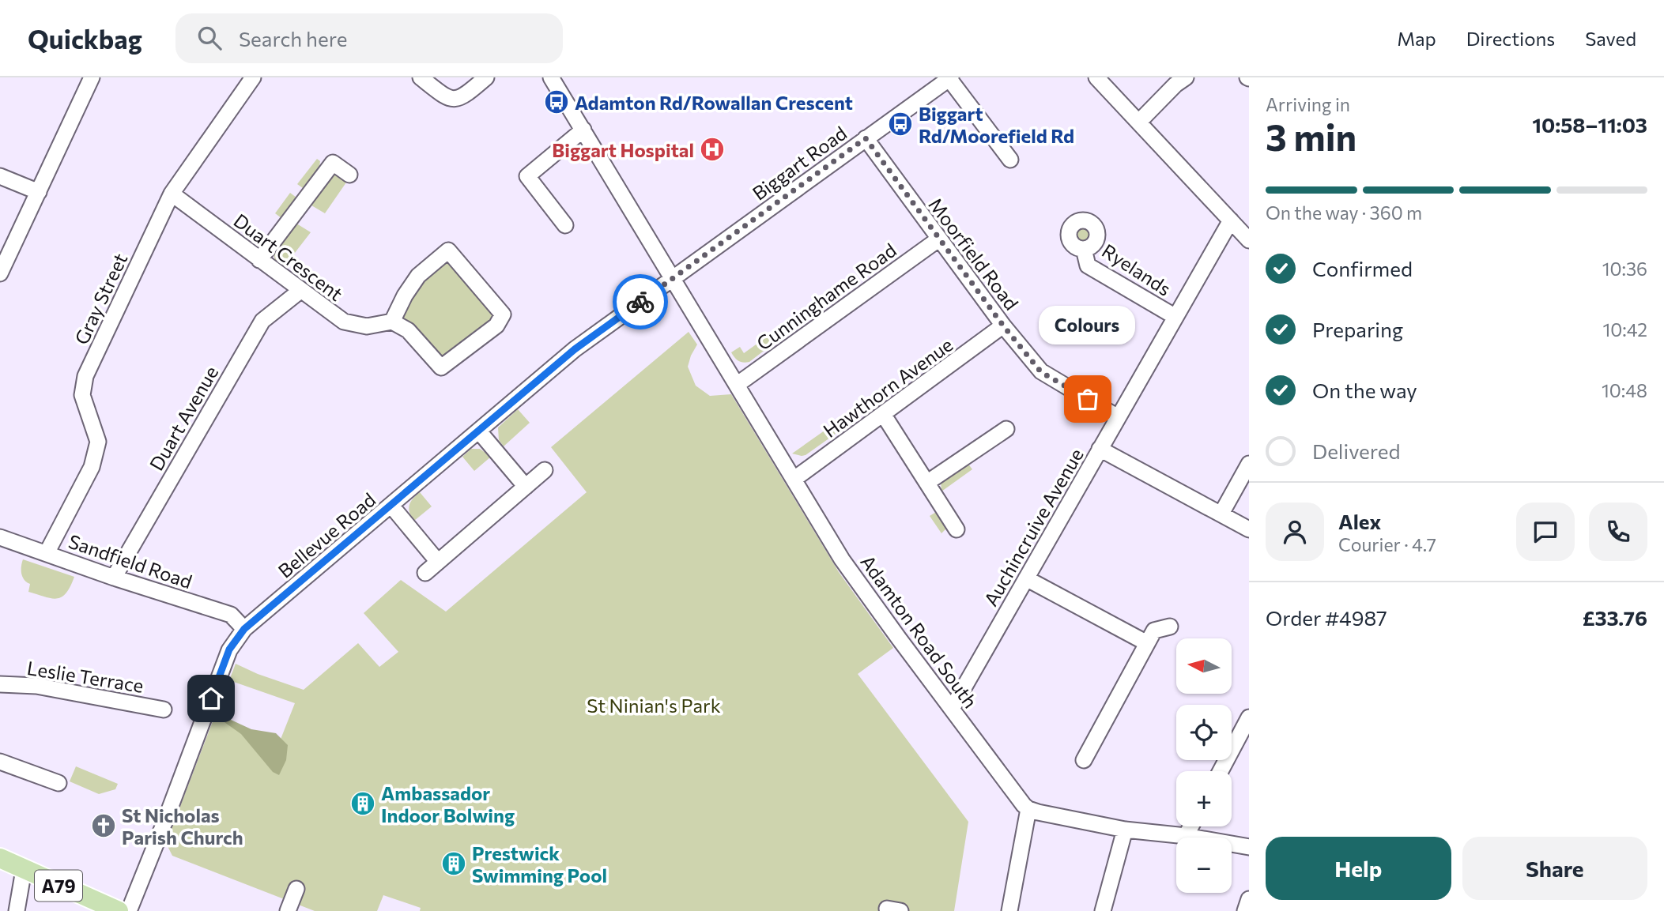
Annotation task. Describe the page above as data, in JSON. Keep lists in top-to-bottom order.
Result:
{
  "streets": {
    "main road": ["A79"],
    "street": [
      "Biggart Road",
      "Moorfield Road",
      "Duart Crescent",
      "Ryelands",
      "Cunninghame Road",
      "Gray Street",
      "Hawthorn Avenue",
      "Duart Avenue",
      "Auchincruive Avenue",
      "Bellevue Road",
      "Sandfield Road",
      "Adamton Road South",
      "Leslie Terrace"
    ]
  },
  "crossings": [
    ["Biggart Road", "Moorfield Road"],
    ["Biggart Road", "Bellevue Road"],
    ["Biggart Road", "Adamton Road South"],
    ["Moorfield Road", "Cunninghame Road"],
    ["Moorfield Road", "Hawthorn Avenue"],
    ["Moorfield Road", "Auchincruive Avenue"],
    ["Duart Crescent", "Gray Street"],
    ["Duart Crescent", "Duart Avenue"],
    ["Ryelands", "Auchincruive Avenue"],
    ["Cunninghame Road", "Adamton Road South"],
    ["Gray Street", "Sandfield Road"],
    ["Hawthorn Avenue", "Adamton Road South"],
    ["Duart Avenue", "Sandfield Road"],
    ["Auchincruive Avenue", "Adamton Road South"],
    ["Bellevue Road", "Sandfield Road"],
    ["Bellevue Road", "Adamton Road South"]
  ],
  "parks": ["St Ninian's Park"],
  "places": {
    "bus stop": ["Adamton Rd/Rowallan Crescent", "Biggart Rd/Moorefield Rd"],
    "hospital": ["Biggart Hospital"],
    "other": ["Colours"],
    "building": ["Ambassador Indoor Bolwing", "Prestwick Swimming Pool"],
    "church": ["St Nicholas Parish Church"]
  },
  "north": "left",
  "page": {
    "header": "Quickbag",
    "search": "Search here",
    "nav": ["Map", "Directions", "Saved"],
    "heading": ["3 min", "Arriving in", "10:58–11:03"],
    "panel": [
      "Alex",
      "Courier · 4.7",
      "Order #4987",
      "£33.76"
    ],
    "bar": "On the way · 360 m",
    "list": [
      ["Confirmed", "10:36"],
      ["Preparing", "10:42"],
      ["On the way", "10:48"],
      "Delivered"
    ],
    "bubble": "Colours",
    "map_buttons": ["+", "−"],
    "buttons": ["Help", "Share"]
  }
}
